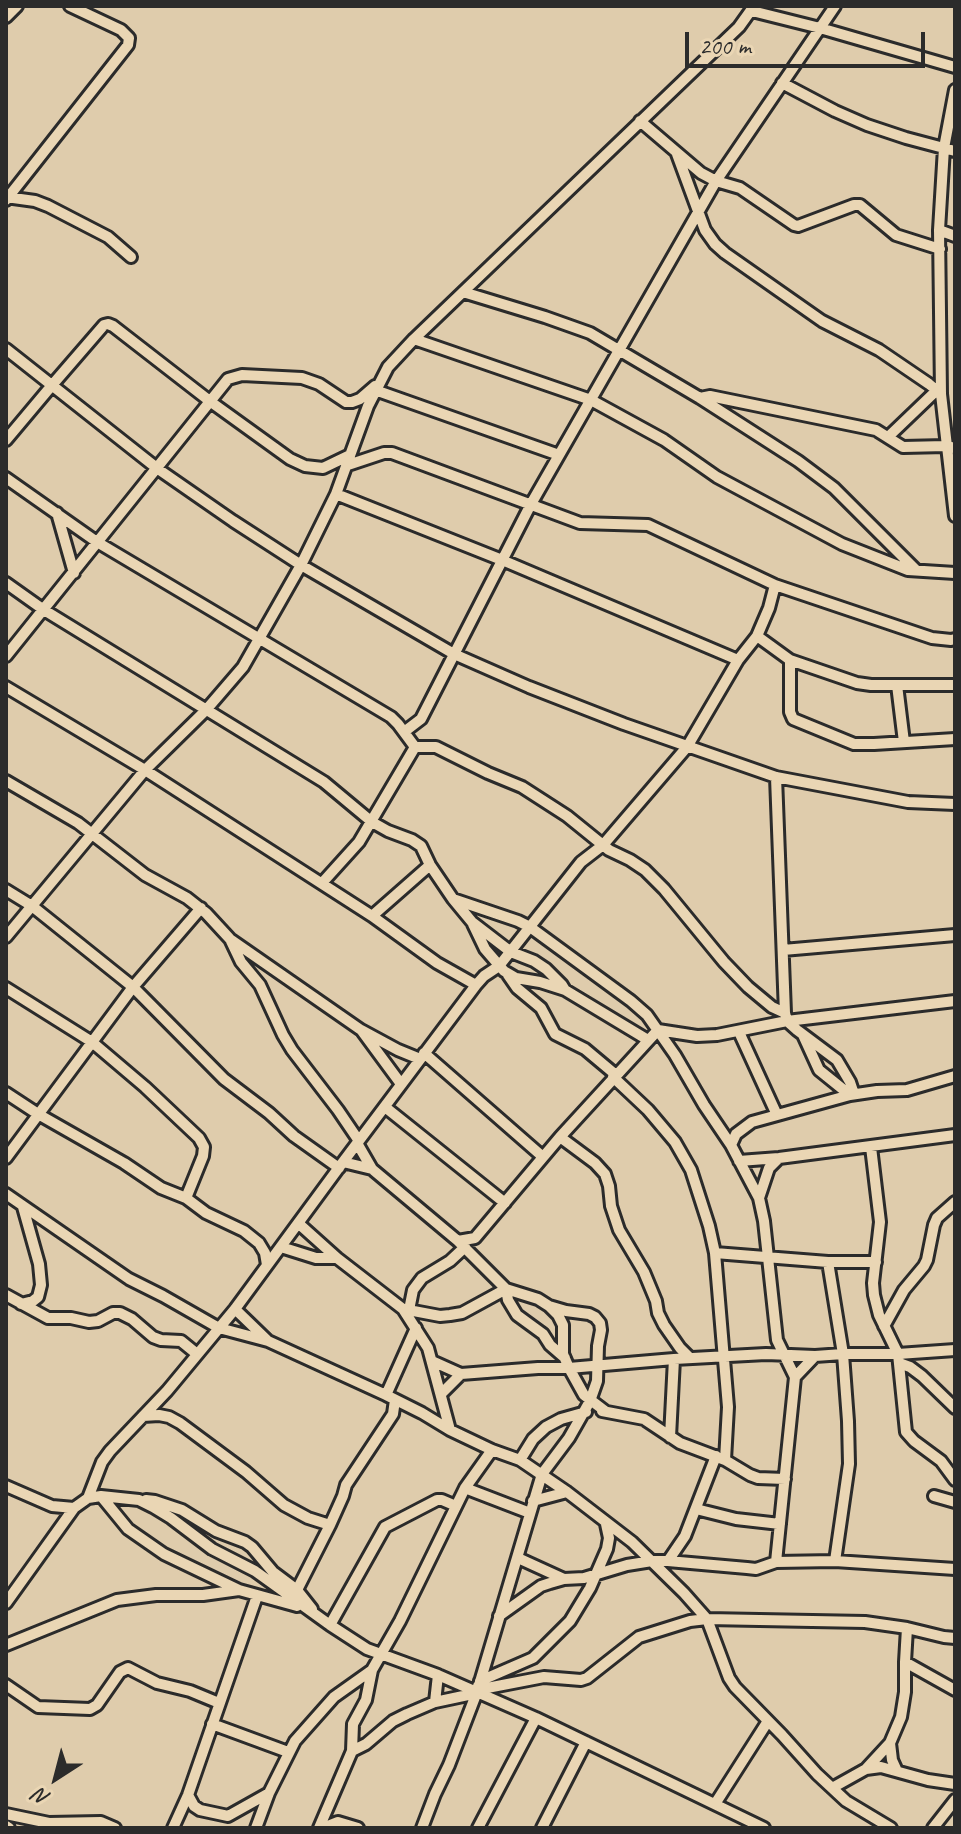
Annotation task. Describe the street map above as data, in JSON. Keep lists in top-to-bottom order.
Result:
{
  "scale_bar": "200 m",
  "north": "bottom left"
}
